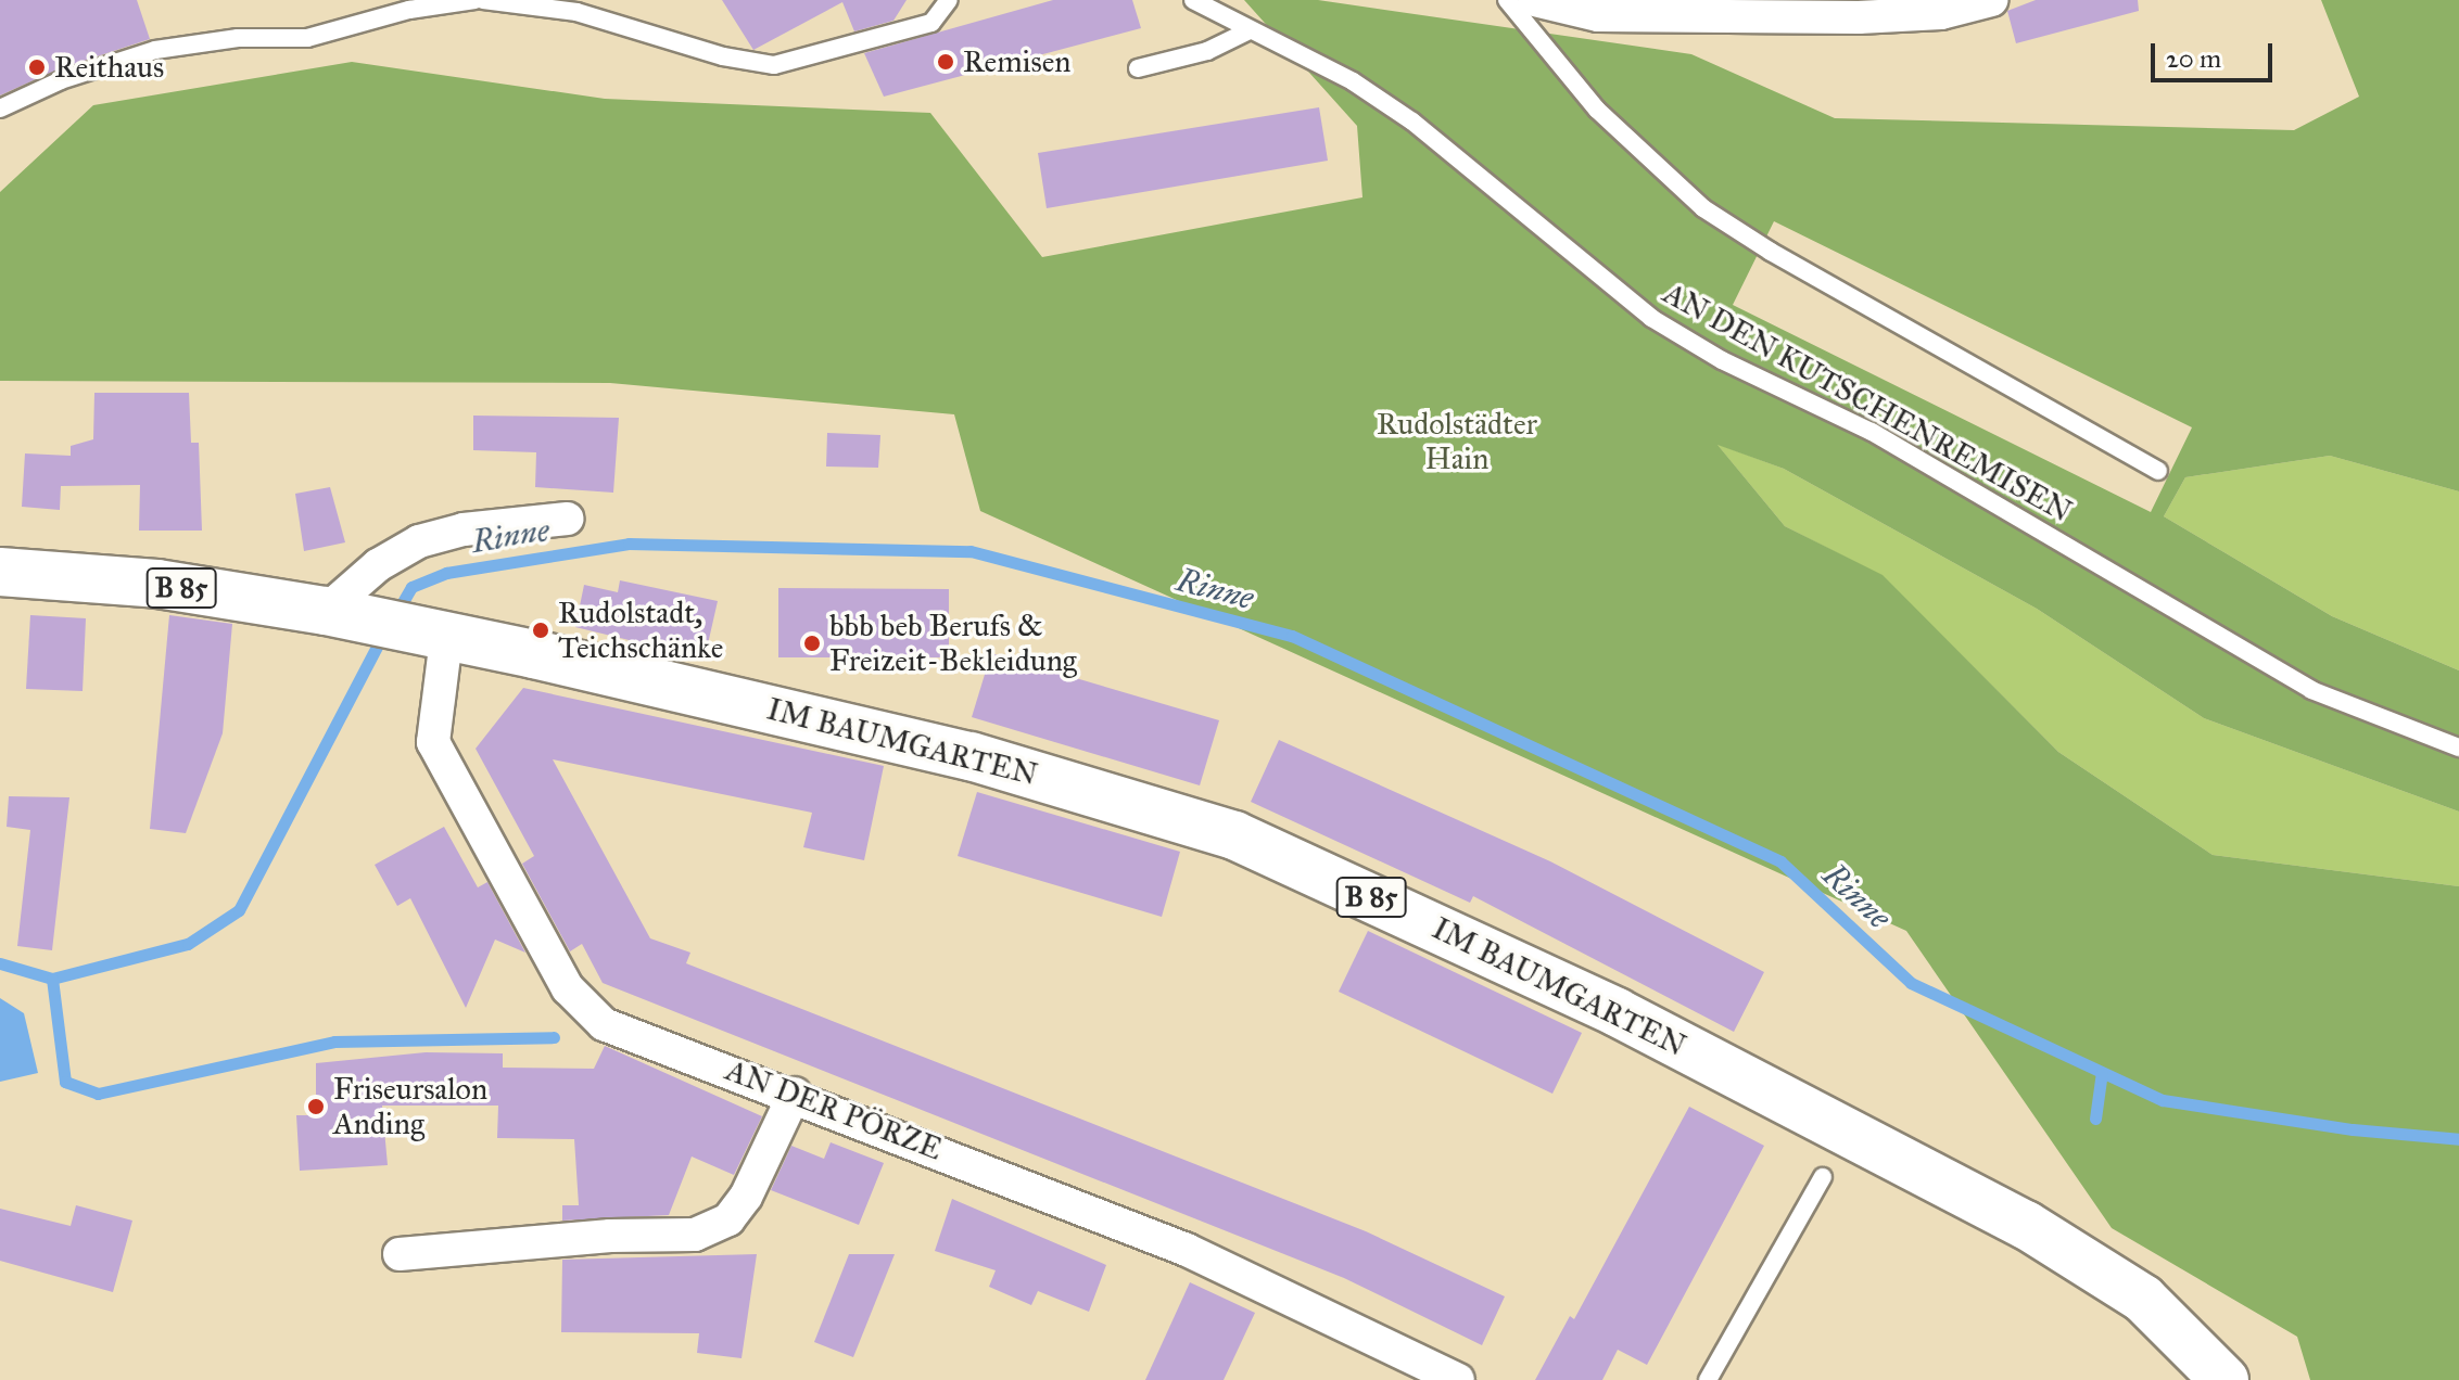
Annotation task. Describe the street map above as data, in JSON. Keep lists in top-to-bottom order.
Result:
{
  "streets": {
    "main road": ["B 85", "IM BAUMGARTEN"],
    "street": ["AN DER PÖRZE"],
    "lane": ["AN DEN KUTSCHENREMISEN"]
  },
  "crossings": [
    ["B 85", "IM BAUMGARTEN"],
    ["B 85", "AN DER PÖRZE"],
    ["IM BAUMGARTEN", "AN DER PÖRZE"]
  ],
  "water": ["Rinne"],
  "parks": ["Rudolstädter Hain"],
  "places": [
    "Remisen",
    "Reithaus",
    "Rudolstadt, Teichschänke",
    "bbb beb Berufs & Freizeit-Bekleidung",
    "Friseursalon Anding"
  ],
  "scale_bar": "20 m"
}
